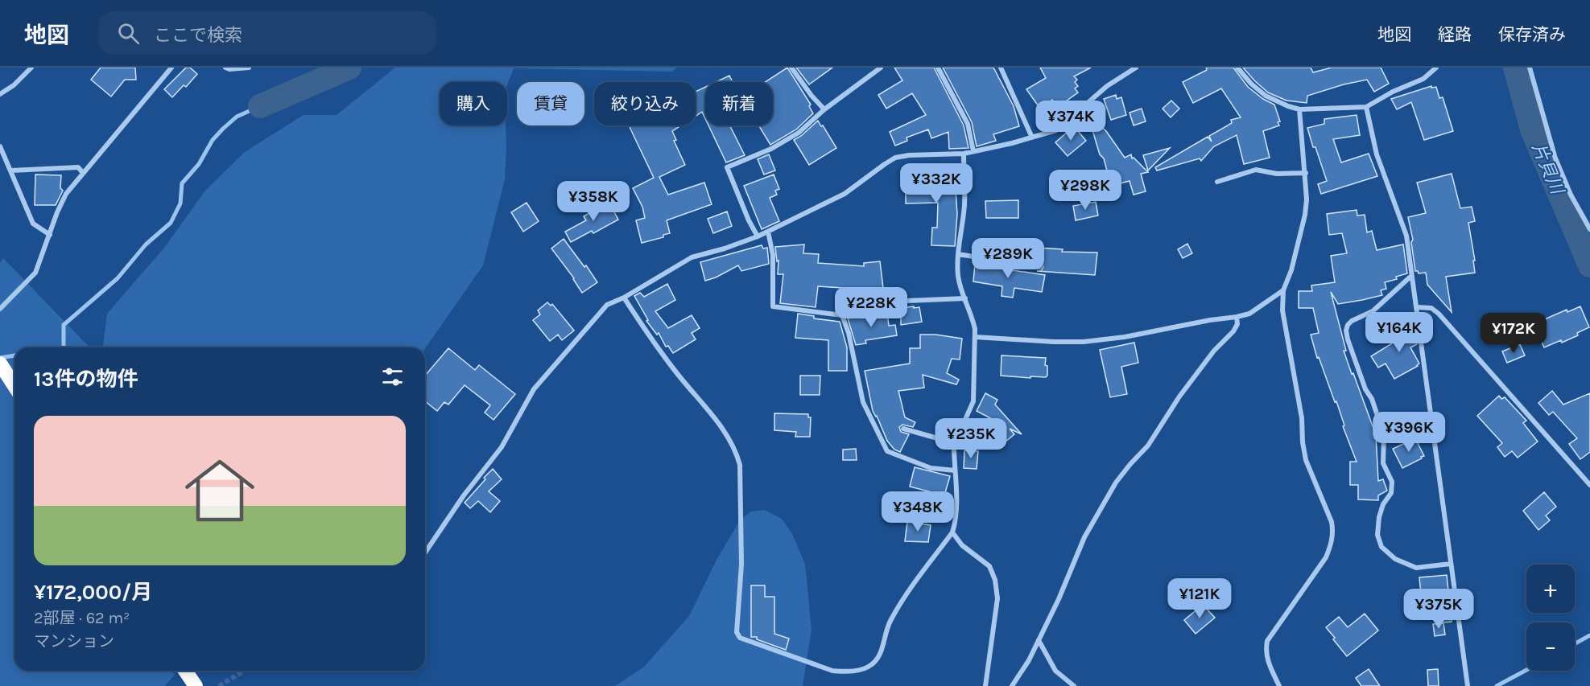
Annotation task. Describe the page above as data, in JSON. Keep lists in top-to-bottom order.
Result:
{
  "water": ["片貝川"],
  "page": {
    "header": "地図",
    "search": "ここで検索",
    "nav": ["地図", "経路", "保存済み"],
    "chip": [
      "購入",
      "賃貸",
      "絞り込み",
      "新着"
    ],
    "price": [
      "¥374K",
      "¥332K",
      "¥298K",
      "¥358K",
      "¥289K",
      "¥228K",
      "¥164K",
      "¥172K",
      "¥396K",
      "¥235K",
      "¥348K",
      "¥121K",
      "¥375K"
    ],
    "heading": "13件の物件",
    "list": [
      {
        "name": "¥172,000/月",
        "note": "2部屋 · 62 m² · マンション"
      }
    ],
    "map_buttons": ["+", "−"]
  }
}
